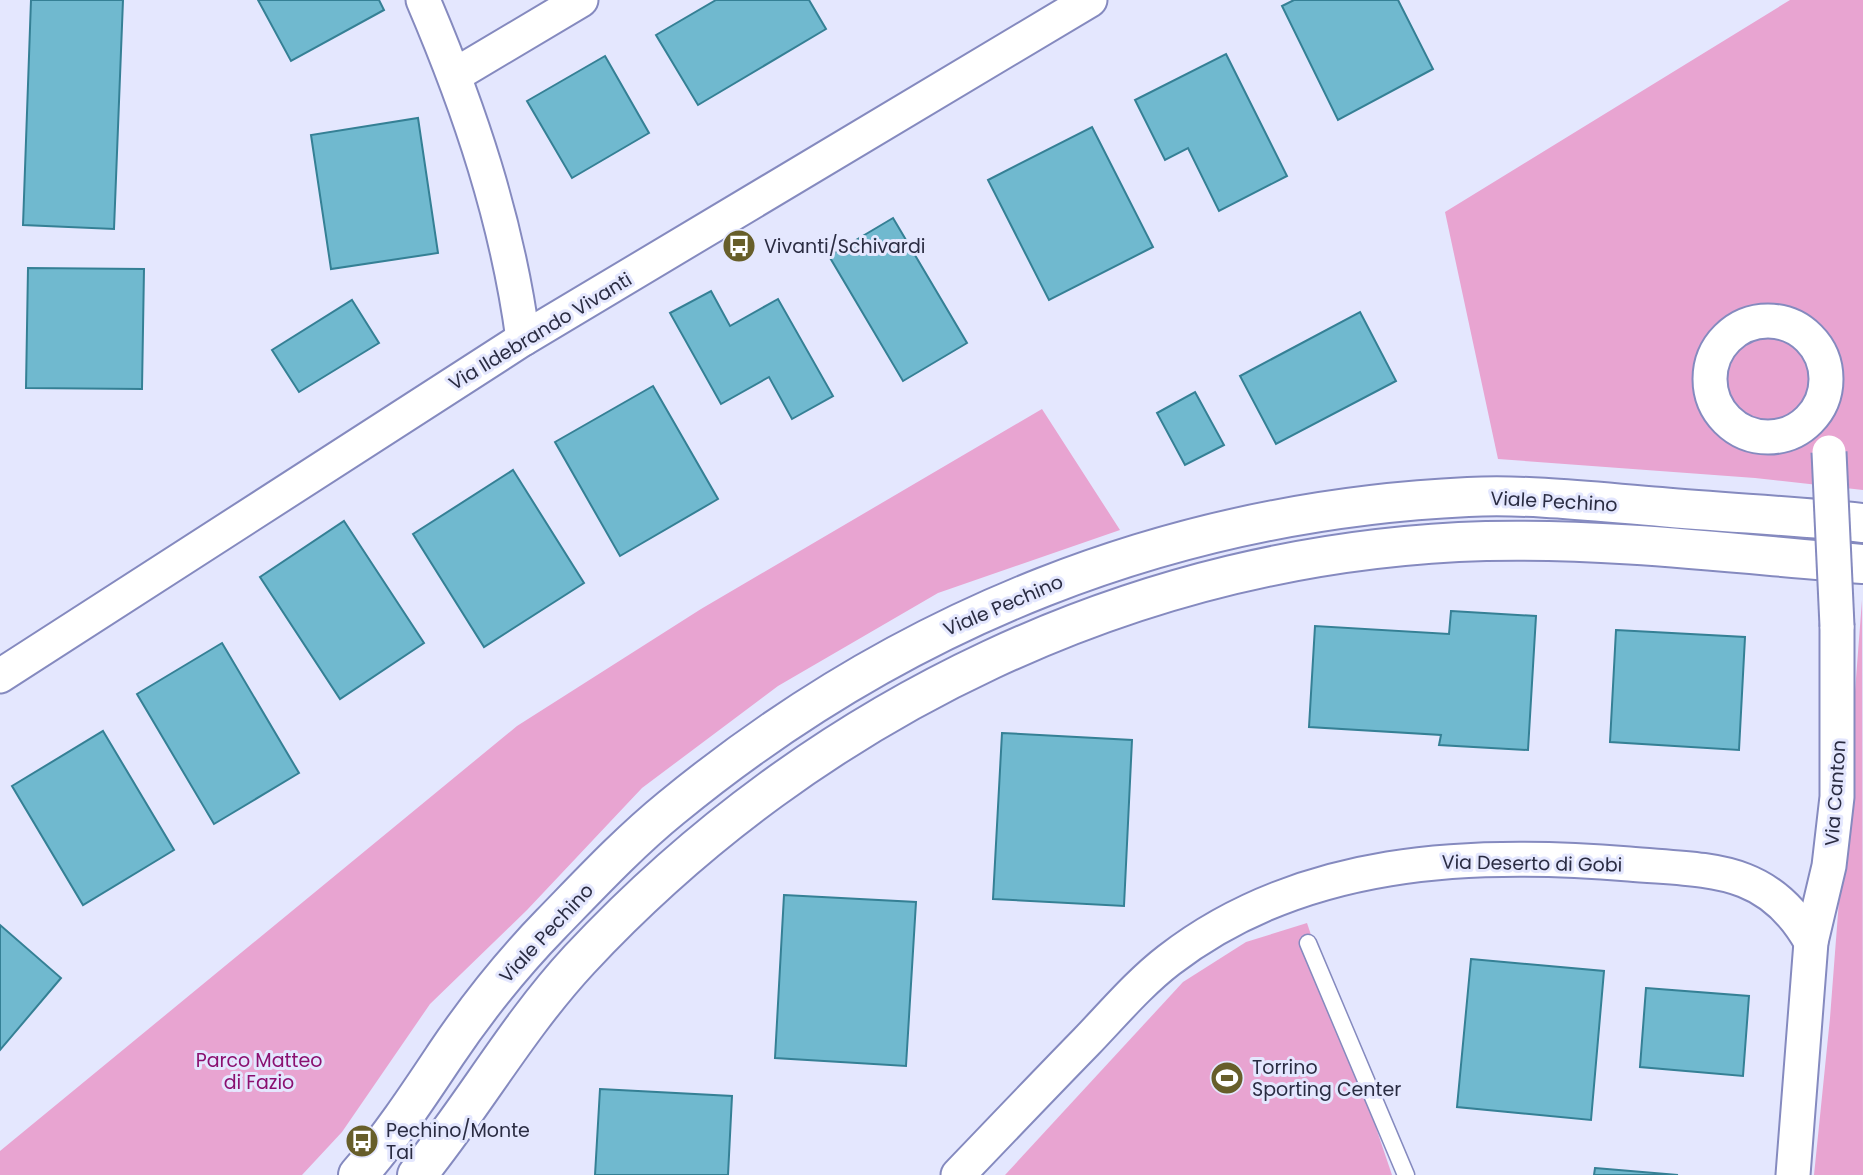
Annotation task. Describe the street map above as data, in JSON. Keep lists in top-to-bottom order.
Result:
{
  "streets": {
    "street": [
      "Via Ildebrando Vivanti",
      "Viale Pechino",
      "Via Canton",
      "Via Deserto di Gobi"
    ]
  },
  "crossings": [
    ["Via Canton", "Via Deserto di Gobi"]
  ],
  "parks": ["Parco Matteo di Fazio"],
  "places": {
    "bus stop": ["Vivanti/Schivardi", "Pechino/Monte Tai"],
    "sports": ["Torrino Sporting Center"]
  }
}
